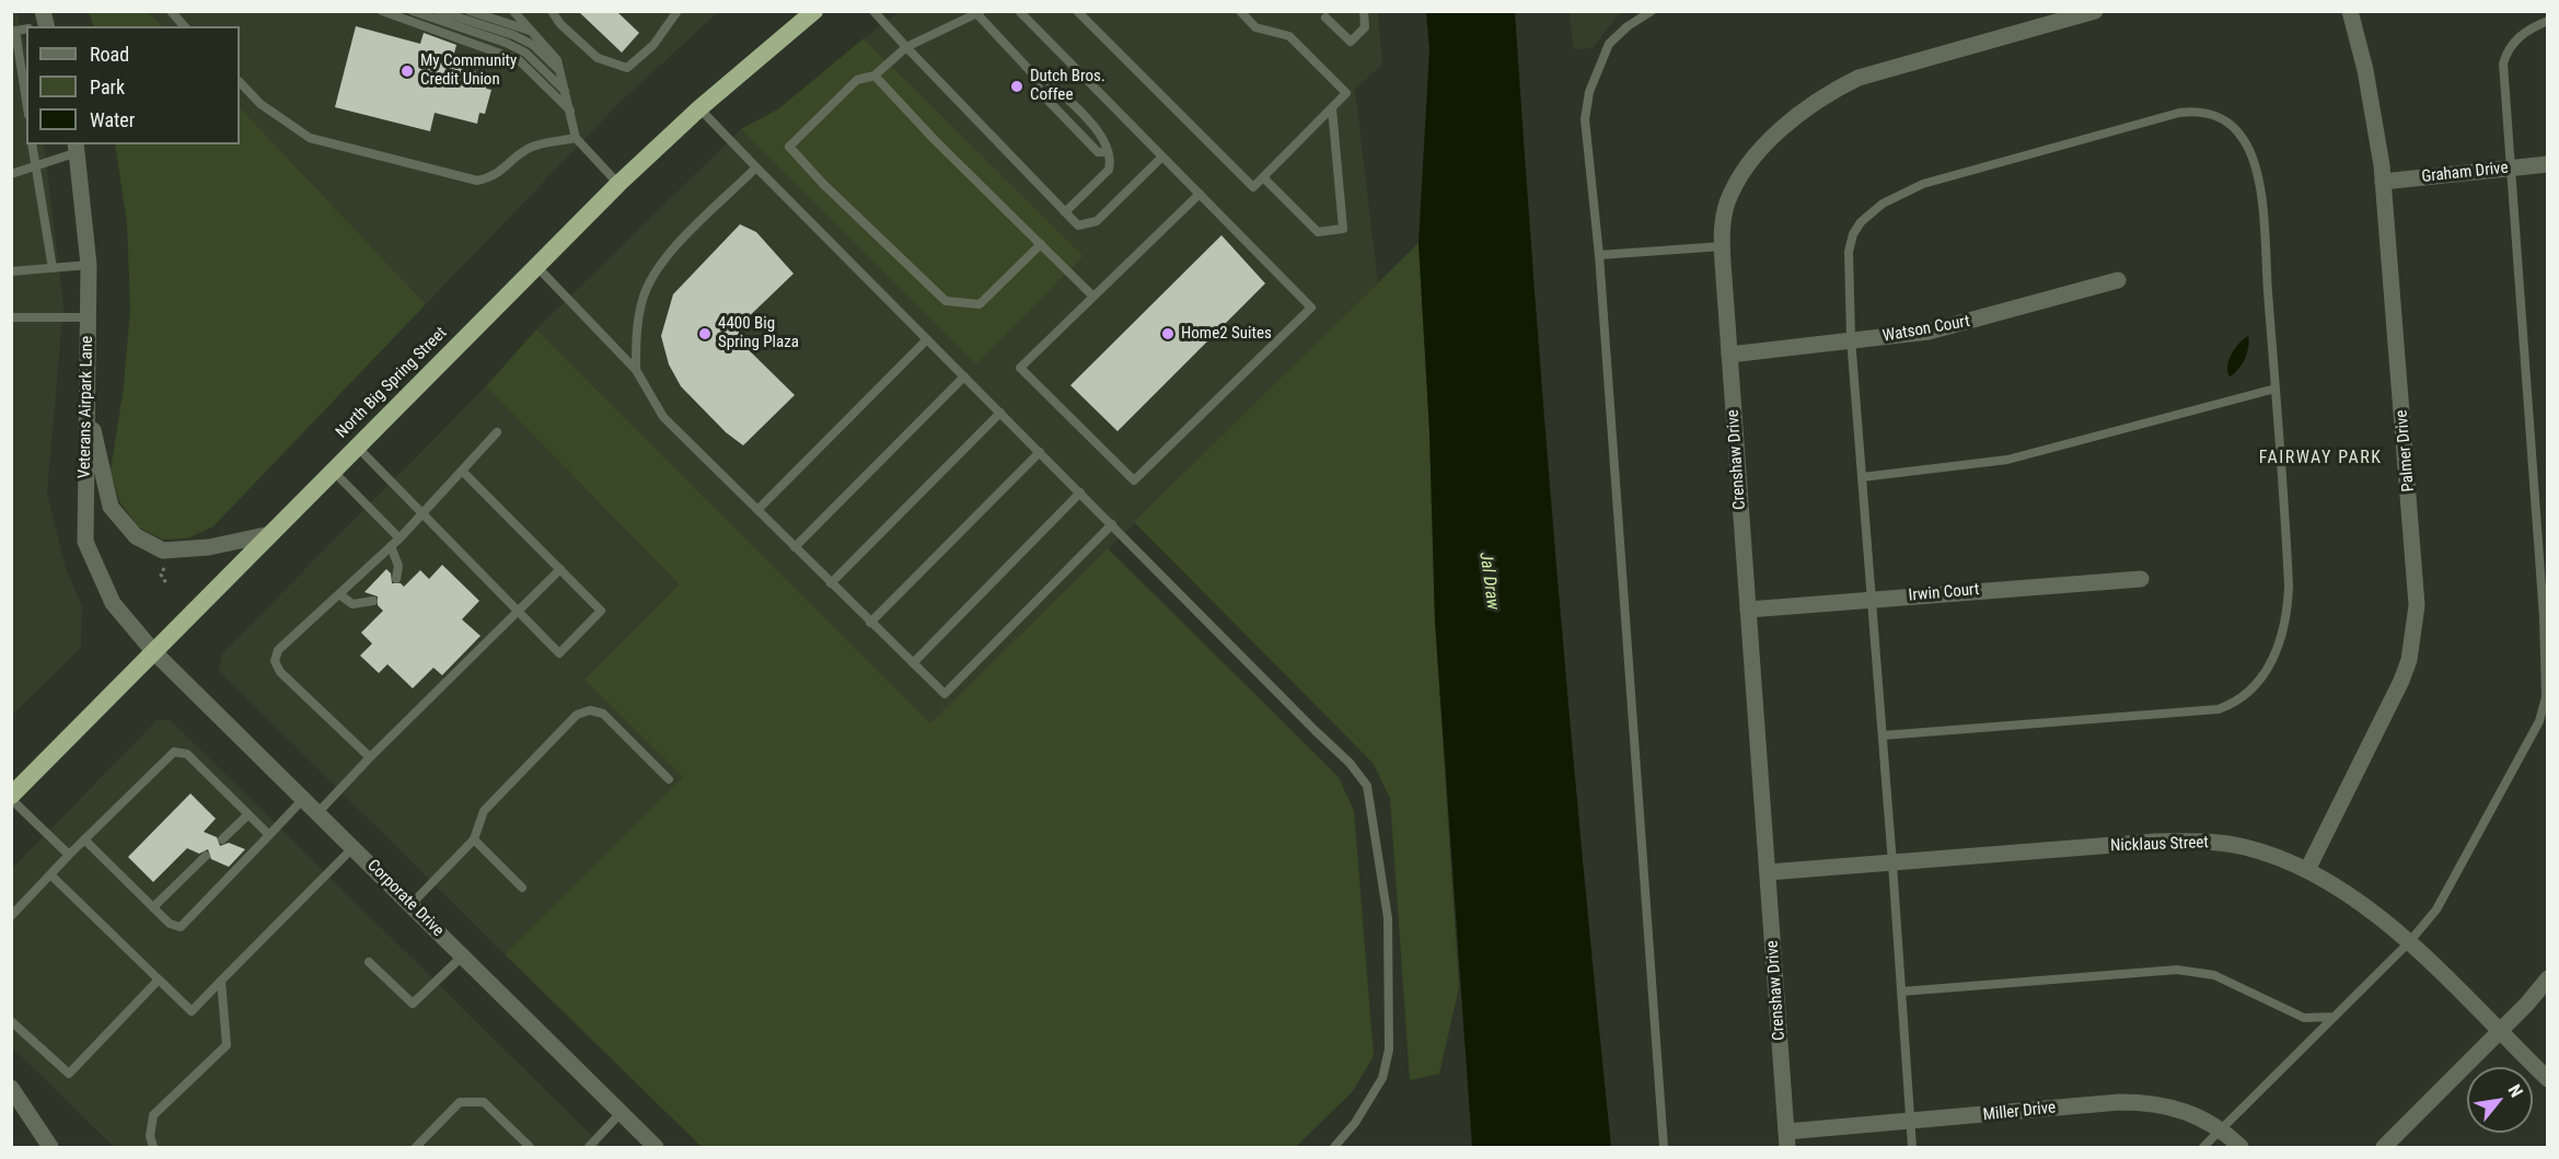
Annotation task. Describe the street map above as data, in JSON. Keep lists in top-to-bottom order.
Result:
{
  "streets": {
    "highway": ["North Big Spring Street"],
    "street": [
      "Graham Drive",
      "Watson Court",
      "Veterans Airpark Lane",
      "Palmer Drive",
      "Crenshaw Drive",
      "Irwin Court",
      "Nicklaus Street",
      "Corporate Drive",
      "Miller Drive"
    ]
  },
  "crossings": [
    ["Graham Drive", "Palmer Drive"],
    ["Watson Court", "Crenshaw Drive"],
    ["North Big Spring Street", "Veterans Airpark Lane"],
    ["North Big Spring Street", "Corporate Drive"],
    ["Veterans Airpark Lane", "Corporate Drive"],
    ["Palmer Drive", "Nicklaus Street"],
    ["Crenshaw Drive", "Irwin Court"],
    ["Crenshaw Drive", "Nicklaus Street"],
    ["Crenshaw Drive", "Miller Drive"]
  ],
  "districts": ["FAIRWAY PARK"],
  "water": ["Jal Draw"],
  "places": [
    "My Community Credit Union",
    "Dutch Bros. Coffee",
    "4400 Big Spring Plaza",
    "Home2 Suites"
  ],
  "legend": ["Road", "Park", "Water"],
  "north": "top right"
}
